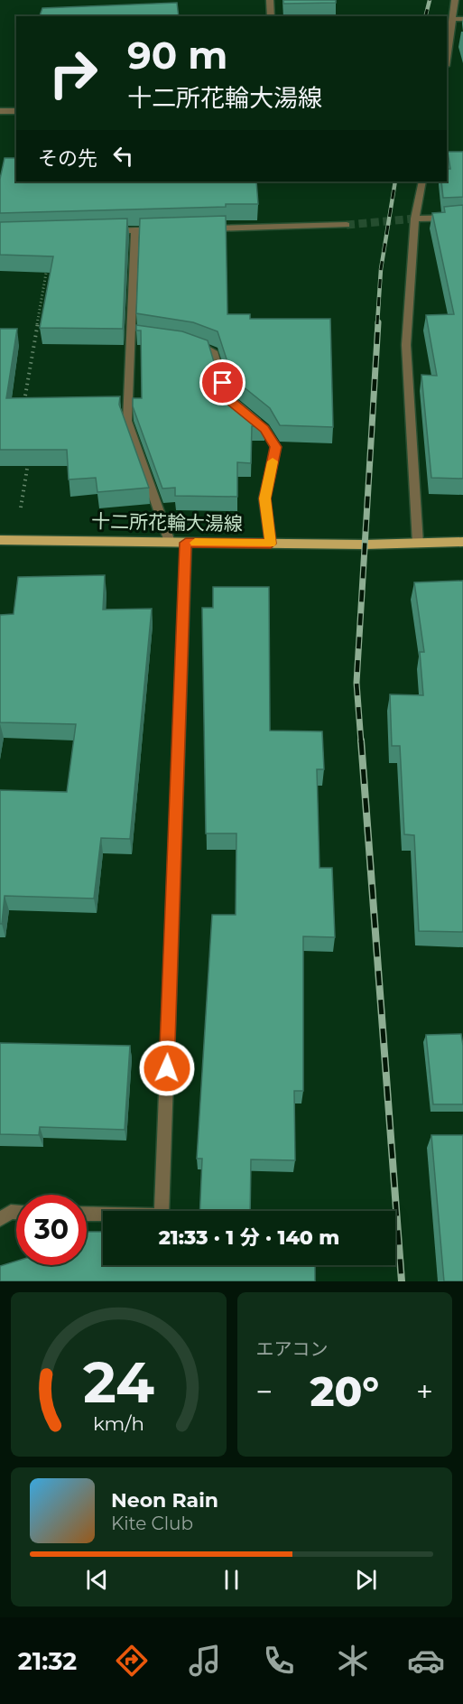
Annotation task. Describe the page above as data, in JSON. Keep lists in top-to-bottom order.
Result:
{
  "streets": {
    "main road": ["十二所花輪大湯線"]
  },
  "page": {
    "turn": ["90 m", "十二所花輪大湯線"],
    "then": "その先",
    "limit": "30",
    "trip": "21:33 · 1 分 · 140 m",
    "tile": "エアコン",
    "heat": ["−", "20°", "+"],
    "song": ["Neon Rain", "Kite Club"],
    "tabs": "21:32",
    "gauge": ["24", "km/h"]
  }
}
